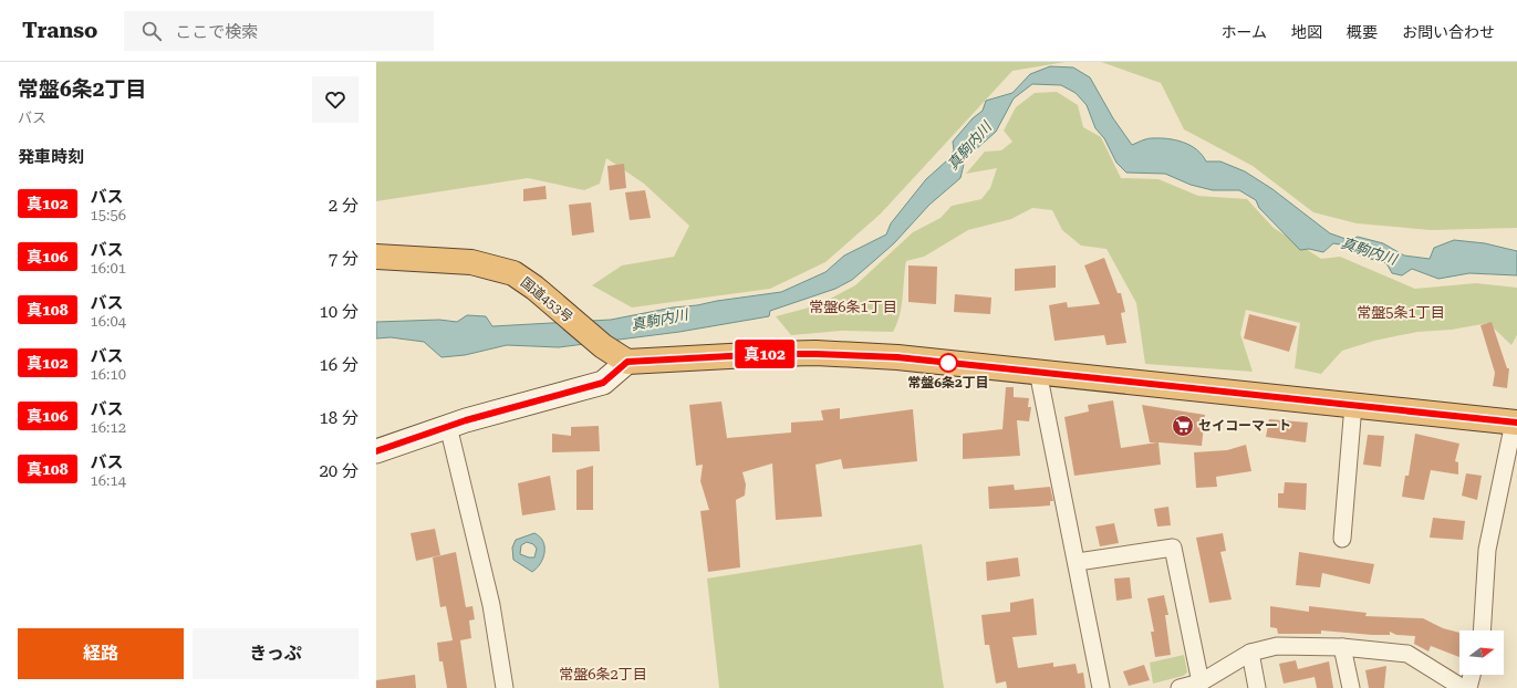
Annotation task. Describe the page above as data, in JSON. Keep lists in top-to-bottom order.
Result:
{
  "streets": {
    "highway": ["国道453号"]
  },
  "districts": ["常盤6条1丁目", "常盤5条1丁目", "常盤6条2丁目"],
  "water": ["真駒内川"],
  "places": {
    "other": ["常盤6条2丁目"],
    "supermarket": ["セイコーマート"]
  },
  "lines": ["bus line 真102"],
  "north": "right",
  "page": {
    "header": "Transo",
    "search": "ここで検索",
    "nav": [
      "ホーム",
      "地図",
      "概要",
      "お問い合わせ"
    ],
    "heading": [
      ["常盤6条2丁目", "バス"],
      "発車時刻"
    ],
    "on_map": "真102",
    "list": [
      {
        "mark": "真102",
        "name": "バス",
        "note": "15:56",
        "value": "2 分"
      },
      {
        "mark": "真106",
        "name": "バス",
        "note": "16:01",
        "value": "7 分"
      },
      {
        "mark": "真108",
        "name": "バス",
        "note": "16:04",
        "value": "10 分"
      },
      {
        "mark": "真102",
        "name": "バス",
        "note": "16:10",
        "value": "16 分"
      },
      {
        "mark": "真106",
        "name": "バス",
        "note": "16:12",
        "value": "18 分"
      },
      {
        "mark": "真108",
        "name": "バス",
        "note": "16:14",
        "value": "20 分"
      }
    ],
    "buttons": ["経路", "きっぷ"]
  }
}
